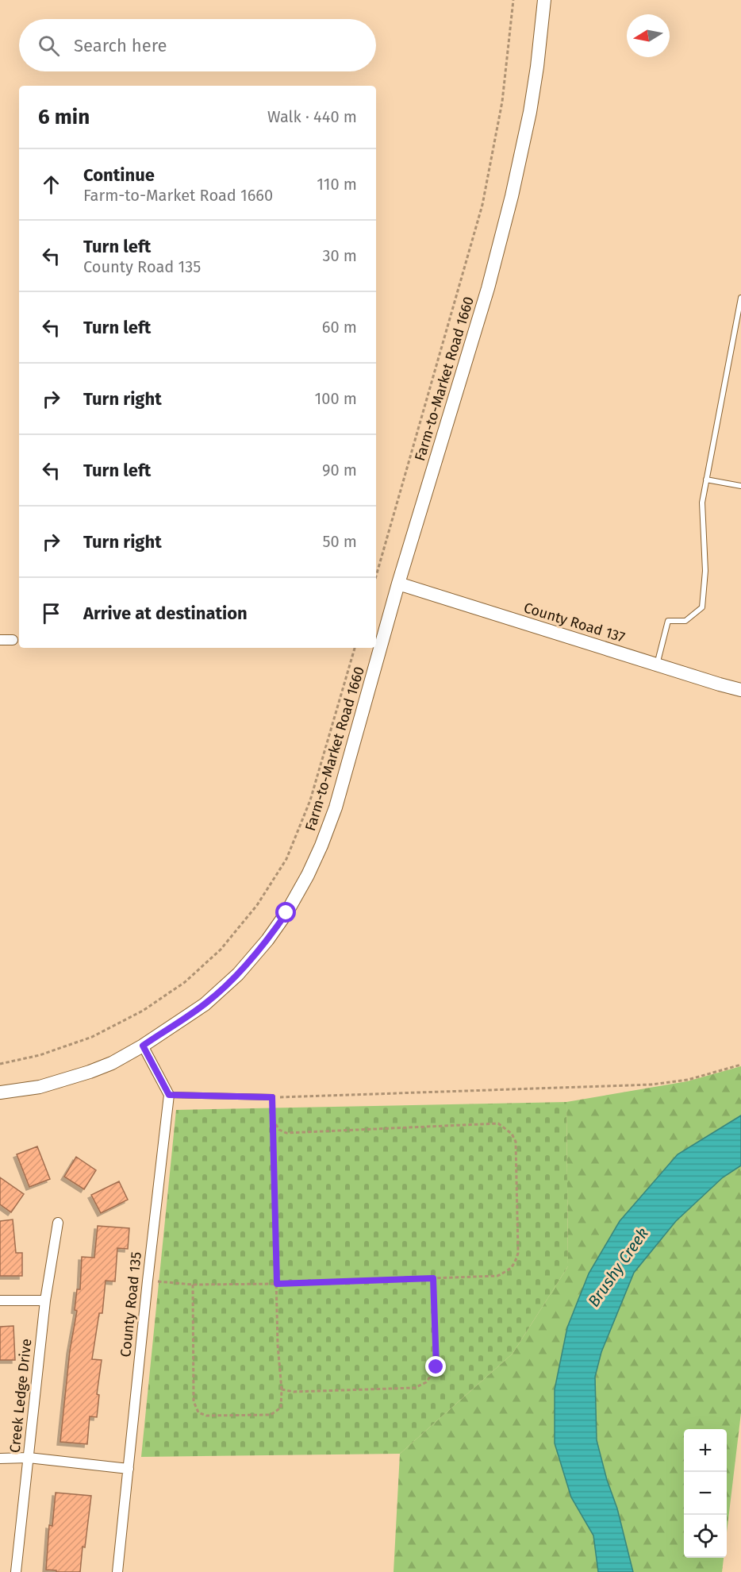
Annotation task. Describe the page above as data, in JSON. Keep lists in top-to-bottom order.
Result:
{
  "streets": {
    "main road": ["Farm-to-Market Road 1660", "County Road 137"],
    "street": ["County Road 135", "Creek Ledge Drive"]
  },
  "crossings": [
    ["Farm-to-Market Road 1660", "County Road 137"]
  ],
  "water": ["Brushy Creek"],
  "north": "left",
  "page": {
    "search": "Search here",
    "heading": ["6 min", "Walk · 440 m"],
    "list": [
      ["Continue", "Farm-to-Market Road 1660", "110 m"],
      ["Turn left", "County Road 135", "30 m"],
      ["Turn left", "60 m"],
      ["Turn right", "100 m"],
      ["Turn left", "90 m"],
      ["Turn right", "50 m"],
      "Arrive at destination"
    ],
    "map_buttons": ["+", "−"]
  }
}
